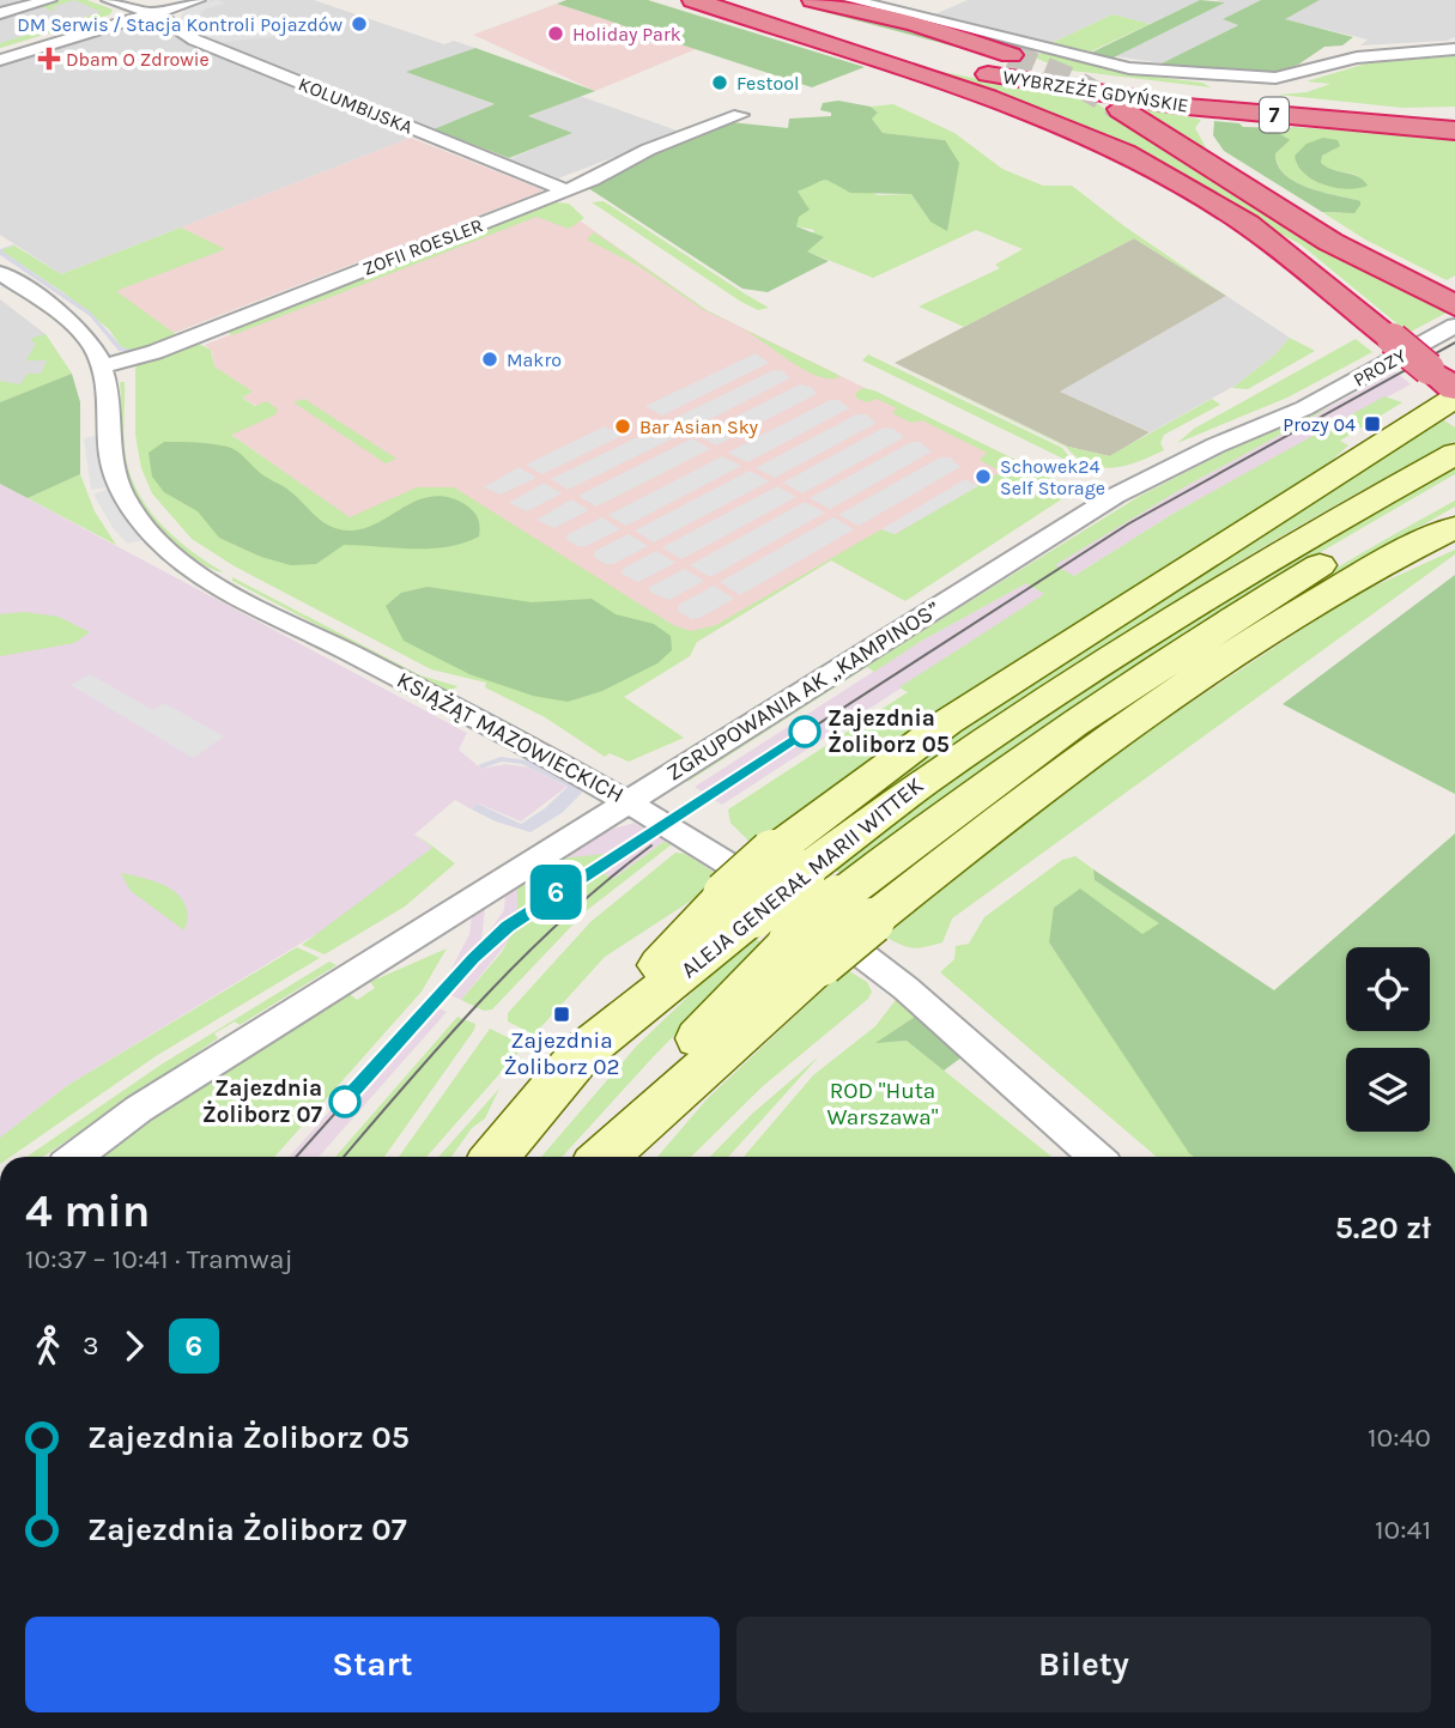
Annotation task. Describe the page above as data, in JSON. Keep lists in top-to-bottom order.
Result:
{
  "streets": {
    "highway": ["WYBRZEŻE GDYŃSKIE", "7"],
    "main road": ["ALEJA GENERAŁ MARII WITTEK"],
    "street": [
      "KOLUMBIJSKA",
      "ZOFII ROESLER",
      "PROZY",
      "ZGRUPOWANIA AK „KAMPINOS”",
      "KSIĄŻĄT MAZOWIECKICH"
    ]
  },
  "crossings": [
    ["WYBRZEŻE GDYŃSKIE", "7"],
    ["KOLUMBIJSKA", "ZOFII ROESLER"],
    ["ZOFII ROESLER", "KSIĄŻĄT MAZOWIECKICH"],
    ["PROZY", "ZGRUPOWANIA AK „KAMPINOS”"],
    ["ZGRUPOWANIA AK „KAMPINOS”", "KSIĄŻĄT MAZOWIECKICH"]
  ],
  "parks": ["ROD \"Huta Warszawa\""],
  "places": {
    "other": [
      "DM Serwis / Stacja Kontroli Pojazdów",
      "Holiday Park",
      "Festool",
      "Makro",
      "Bar Asian Sky",
      "Schowek24 Self Storage",
      "Zajezdnia Żoliborz 05",
      "Zajezdnia Żoliborz 07"
    ],
    "health": ["Dbam O Zdrowie"],
    "transit": ["Prozy 04", "Zajezdnia Żoliborz 02"]
  },
  "lines": ["tram line 6"],
  "page": {
    "on_map": "6",
    "heading": ["4 min", "10:37 – 10:41 · Tramwaj", "5.20 zł"],
    "legs": ["3", "6"],
    "list": [
      {
        "name": "Zajezdnia Żoliborz 05",
        "value": "10:40"
      },
      {
        "name": "Zajezdnia Żoliborz 07",
        "value": "10:41"
      }
    ],
    "buttons": ["Start", "Bilety"]
  }
}
